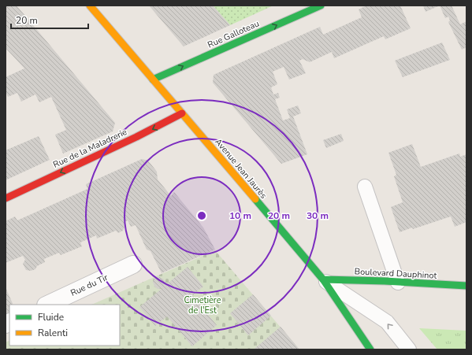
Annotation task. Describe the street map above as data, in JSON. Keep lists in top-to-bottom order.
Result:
{
  "streets": {
    "main road": [
      "Rue Galloteau",
      "Rue de la Maladrerie",
      "Avenue Jean Jaurès",
      "Boulevard Dauphinot"
    ],
    "street": ["Rue du Tir"]
  },
  "crossings": [
    ["Rue Galloteau", "Avenue Jean Jaurès"],
    ["Rue de la Maladrerie", "Avenue Jean Jaurès"],
    ["Avenue Jean Jaurès", "Boulevard Dauphinot"]
  ],
  "one_way": ["Rue Galloteau", "Rue de la Maladrerie"],
  "parks": ["Cimetière de l'Est"],
  "legend": ["Fluide", "Ralenti"],
  "scale_bar": "20 m",
  "rings": ["10 m", "20 m", "30 m"]
}
